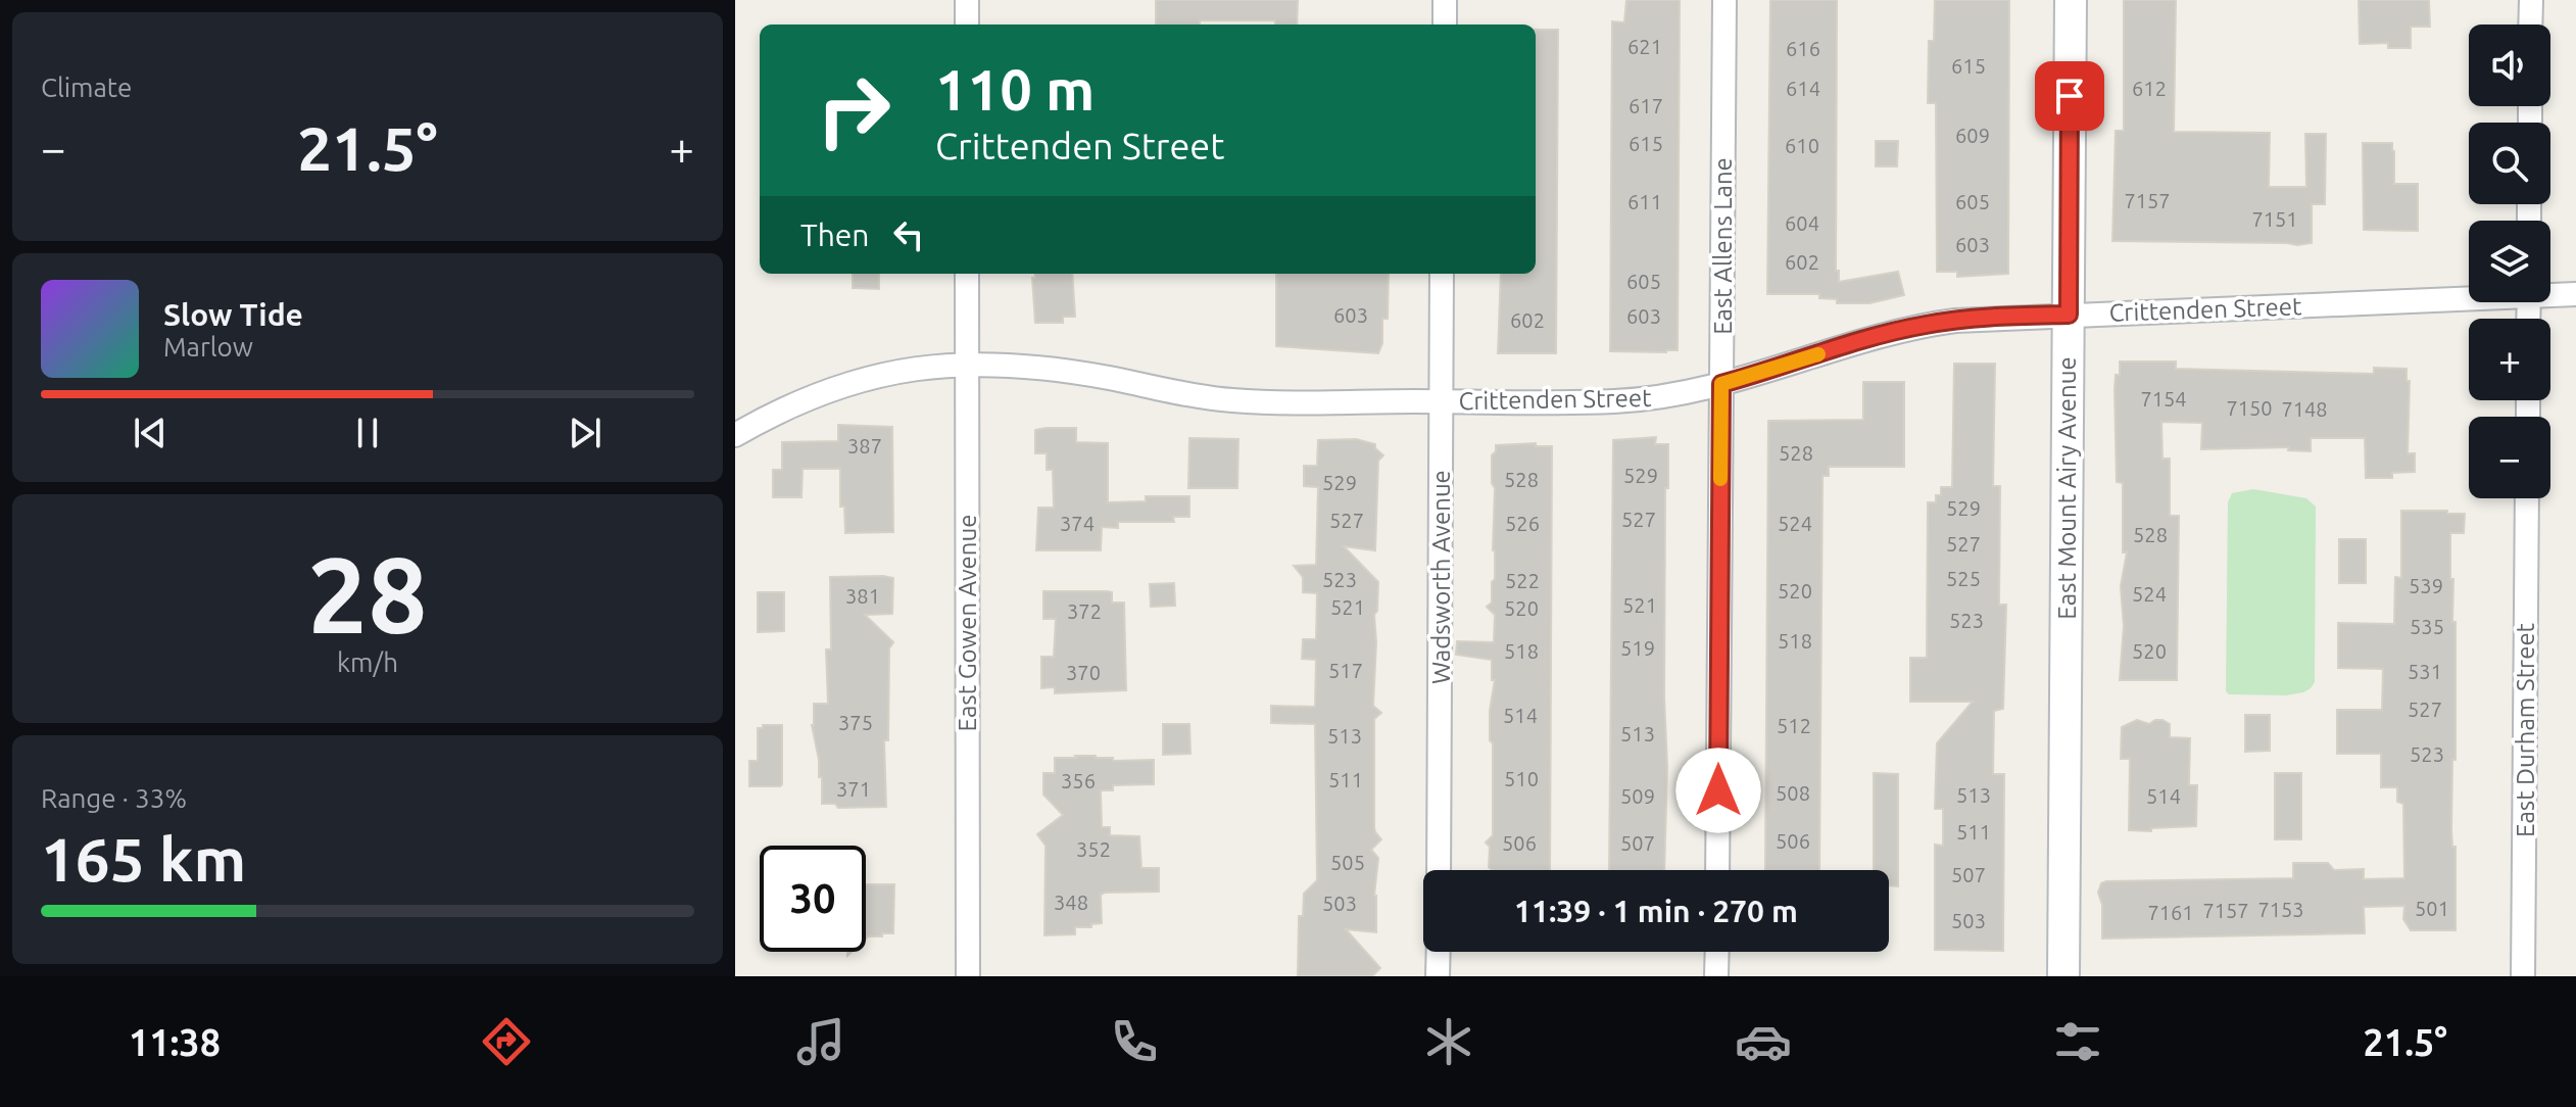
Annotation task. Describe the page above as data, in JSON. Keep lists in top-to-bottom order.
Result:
{
  "streets": {
    "main road": ["East Mount Airy Avenue"],
    "street": [
      "East Allens Lane",
      "Crittenden Street",
      "Wadsworth Avenue",
      "East Gowen Avenue",
      "East Durham Street"
    ]
  },
  "crossings": [
    ["East Allens Lane", "Crittenden Street"],
    ["Crittenden Street", "East Mount Airy Avenue"],
    ["Crittenden Street", "Wadsworth Avenue"],
    ["Crittenden Street", "East Gowen Avenue"]
  ],
  "house_numbers": [
    "621",
    "616",
    "615",
    "614",
    "612",
    "617",
    "609",
    "615",
    "610",
    "7157",
    "611",
    "605",
    "7151",
    "604",
    "603",
    "602",
    "605",
    "603",
    "603",
    "602",
    "7154",
    "7150",
    "7148",
    "387",
    "528",
    "529",
    "528",
    "529",
    "529",
    "527",
    "527",
    "374",
    "526",
    "524",
    "528",
    "527",
    "525",
    "523",
    "522",
    "539",
    "520",
    "524",
    "381",
    "521",
    "521",
    "520",
    "372",
    "523",
    "535",
    "518",
    "519",
    "518",
    "520",
    "517",
    "531",
    "370",
    "527",
    "514",
    "375",
    "512",
    "513",
    "513",
    "523",
    "510",
    "511",
    "356",
    "371",
    "508",
    "513",
    "509",
    "514",
    "511",
    "506",
    "506",
    "507",
    "352",
    "505",
    "507",
    "348",
    "503",
    "501",
    "7153",
    "7157",
    "7161",
    "503"
  ],
  "page": {
    "tile": [
      "Climate",
      ["28", "km/h"],
      ["Range · 33%", "165 km"]
    ],
    "map_buttons": ["+", "−"],
    "turn": ["110 m", "Crittenden Street"],
    "heat": ["−", "21.5°", "+"],
    "then": "Then",
    "song": ["Slow Tide", "Marlow"],
    "limit": "30",
    "trip": "11:39 · 1 min · 270 m",
    "tabs": ["11:38", "21.5°"]
  }
}
